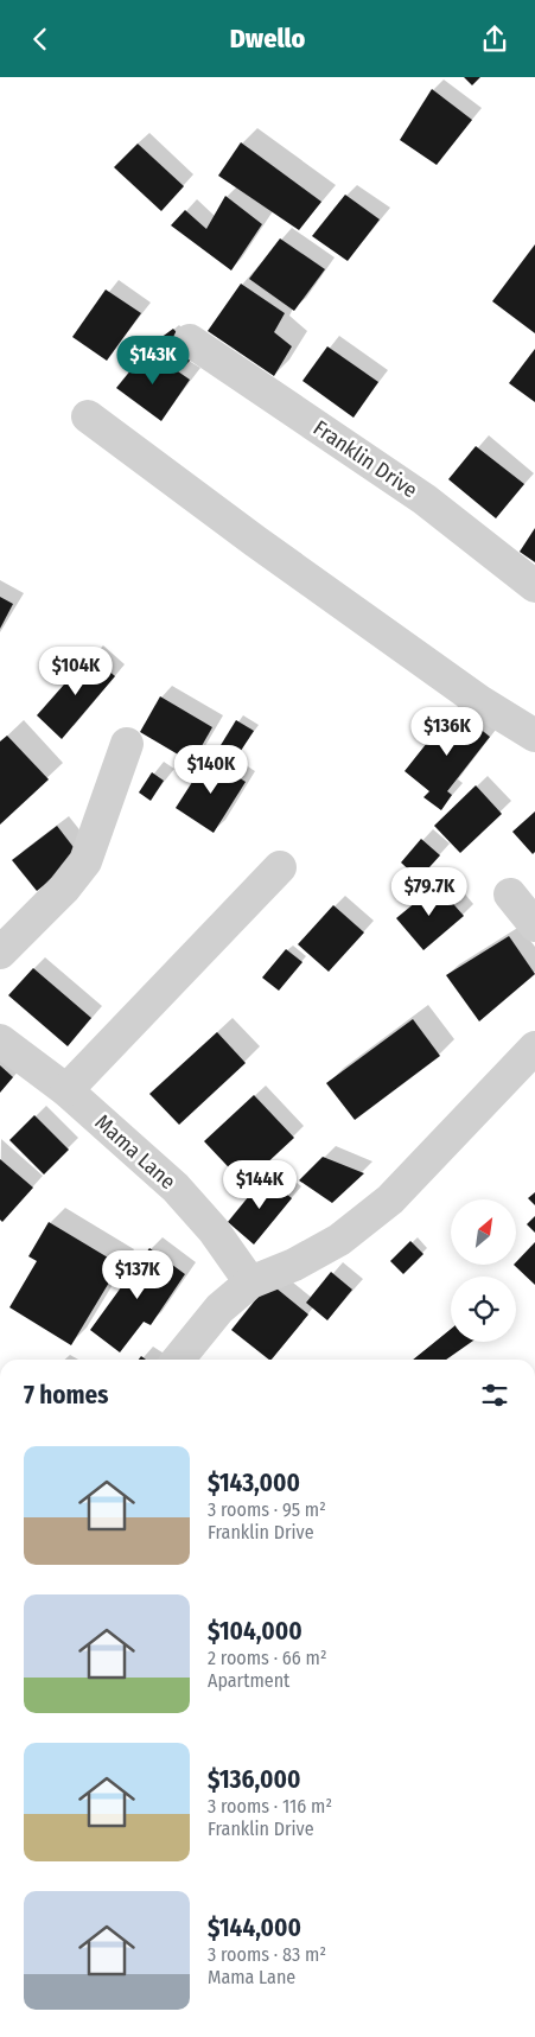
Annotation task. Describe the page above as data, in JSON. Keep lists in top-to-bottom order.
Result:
{
  "streets": {
    "street": ["Franklin Drive", "Mama Lane"]
  },
  "north": "top right",
  "page": {
    "header": "Dwello",
    "price": [
      "$143K",
      "$104K",
      "$136K",
      "$140K",
      "$79.7K",
      "$144K",
      "$137K"
    ],
    "heading": "7 homes",
    "list": [
      {
        "name": "$143,000",
        "note": "3 rooms · 95 m² · Franklin Drive"
      },
      {
        "name": "$104,000",
        "note": "2 rooms · 66 m² · Apartment"
      },
      {
        "name": "$136,000",
        "note": "3 rooms · 116 m² · Franklin Drive"
      },
      {
        "name": "$144,000",
        "note": "3 rooms · 83 m² · Mama Lane"
      }
    ]
  }
}
